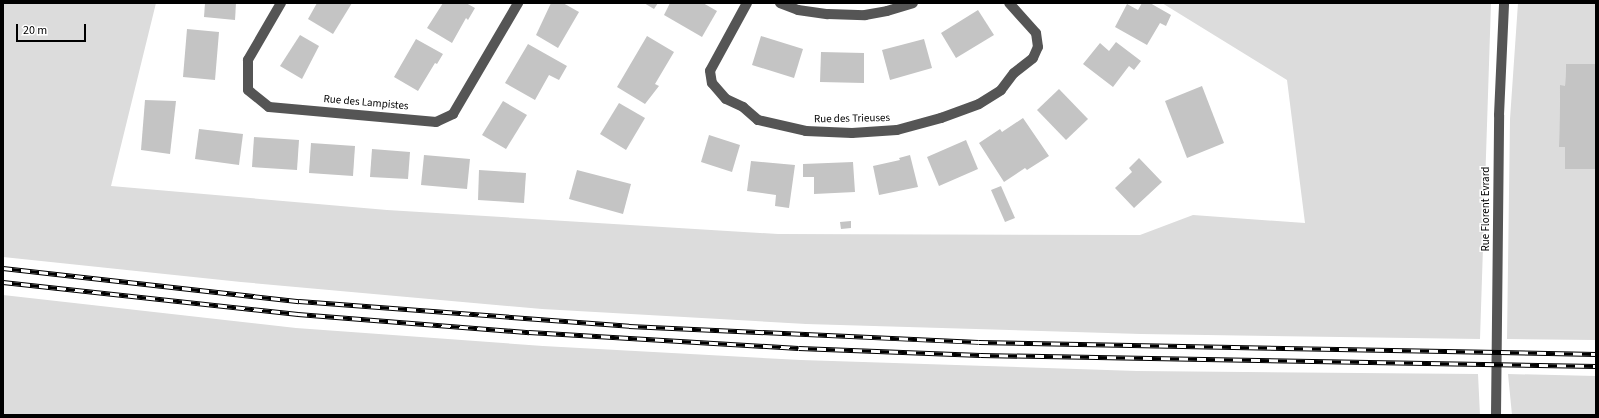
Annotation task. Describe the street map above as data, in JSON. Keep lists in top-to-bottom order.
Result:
{
  "streets": {
    "street": ["Rue des Lampistes", "Rue des Trieuses", "Rue Florent Evrard"]
  },
  "scale_bar": "20 m"
}
